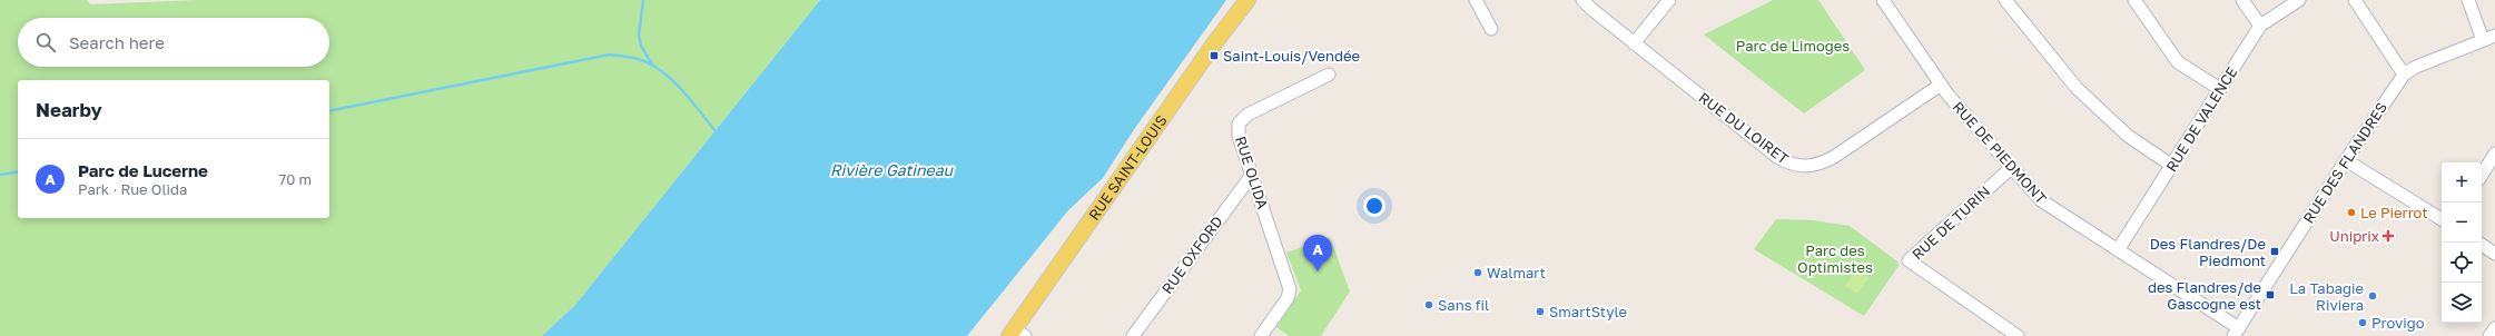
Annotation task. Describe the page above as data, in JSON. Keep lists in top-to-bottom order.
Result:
{
  "streets": {
    "main road": ["RUE SAINT-LOUIS"],
    "street": [
      "RUE DE VALENCE",
      "RUE DU LOIRET",
      "RUE DE PIEDMONT",
      "RUE DES FLANDRES",
      "RUE OLIDA",
      "RUE DE TURIN",
      "RUE OXFORD"
    ]
  },
  "crossings": [
    ["RUE DE VALENCE", "RUE DE PIEDMONT"],
    ["RUE DU LOIRET", "RUE DE PIEDMONT"],
    ["RUE DE PIEDMONT", "RUE DES FLANDRES"],
    ["RUE DE PIEDMONT", "RUE DE TURIN"],
    ["RUE OLIDA", "RUE OXFORD"]
  ],
  "water": ["Rivière Gatineau"],
  "parks": ["Parc de Limoges", "Parc des Optimistes"],
  "places": {
    "transit": ["Saint-Louis/Vendée", "Des Flandres/De Piedmont", "des Flandres/de Gascogne est"],
    "other": [
      "Le Pierrot",
      "Walmart",
      "La Tabagie Riviera",
      "Sans fil",
      "SmartStyle",
      "Provigo"
    ],
    "health": ["Uniprix"]
  },
  "page": {
    "search": "Search here",
    "heading": "Nearby",
    "list": [
      {
        "mark": "A",
        "name": "Parc de Lucerne",
        "note": "Park · Rue Olida",
        "value": "70 m"
      }
    ],
    "map_buttons": ["+", "−"],
    "pins": "A"
  }
}
